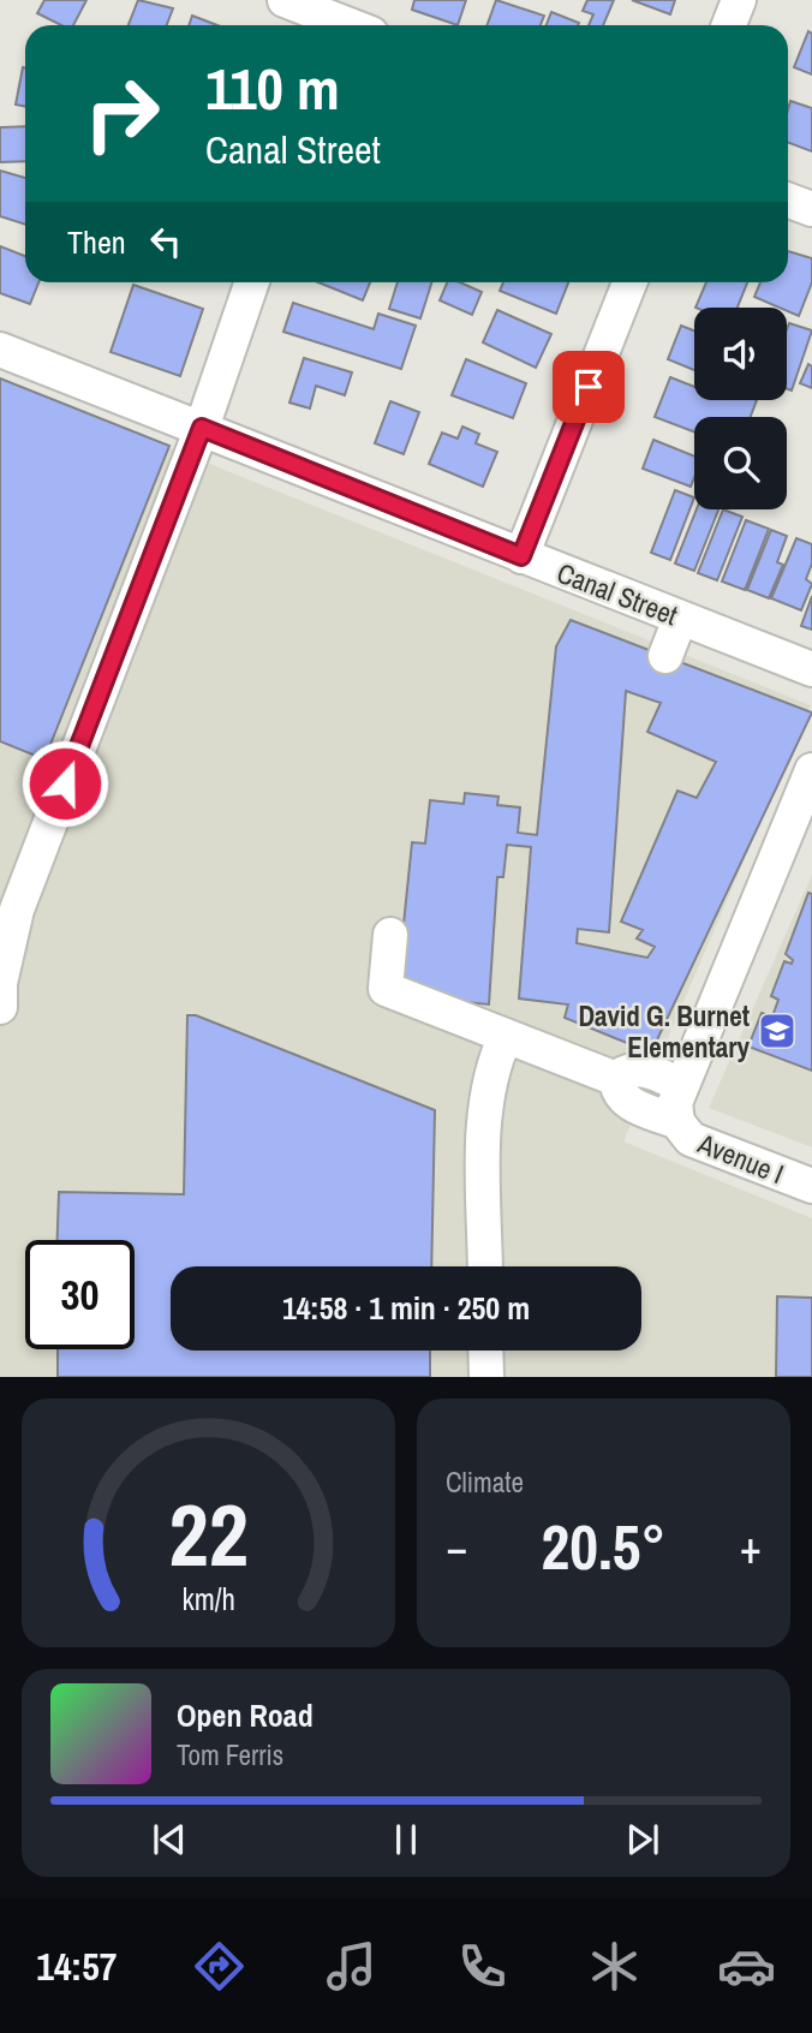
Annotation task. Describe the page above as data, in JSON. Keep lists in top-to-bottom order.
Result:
{
  "streets": {
    "street": ["Canal Street", "Avenue I"]
  },
  "places": {
    "school or university": ["David G. Burnet Elementary"]
  },
  "page": {
    "turn": ["110 m", "Canal Street"],
    "then": "Then",
    "limit": "30",
    "trip": "14:58 · 1 min · 250 m",
    "tile": "Climate",
    "heat": ["−", "20.5°", "+"],
    "song": ["Open Road", "Tom Ferris"],
    "tabs": "14:57",
    "gauge": ["22", "km/h"]
  }
}
